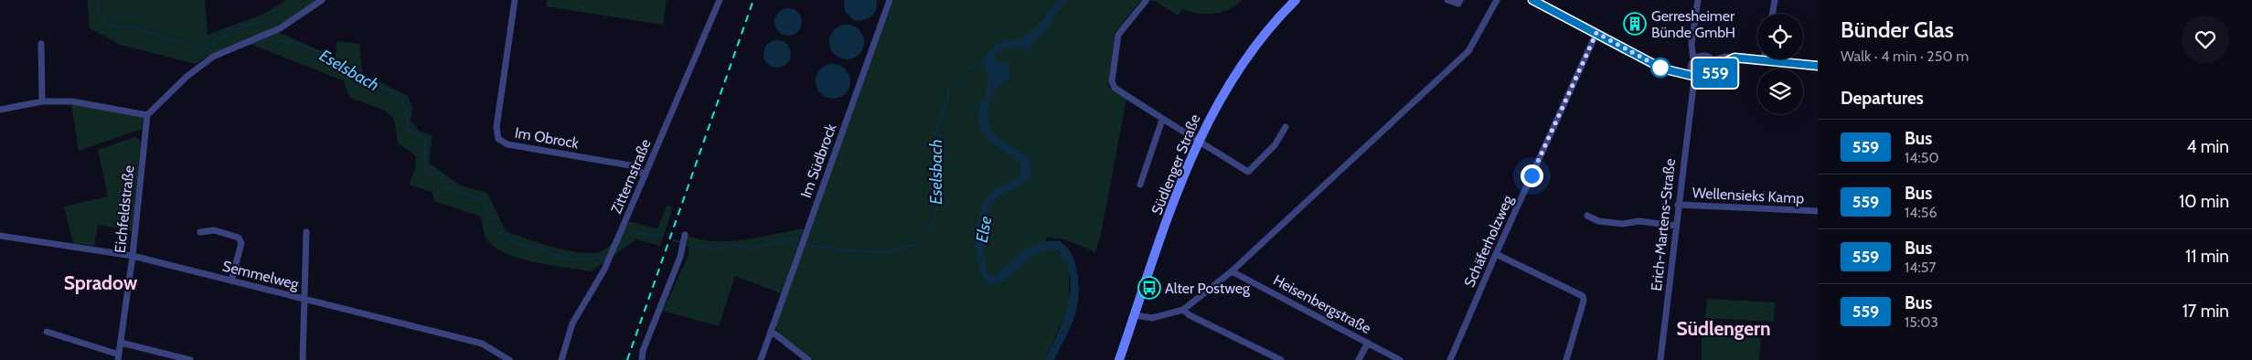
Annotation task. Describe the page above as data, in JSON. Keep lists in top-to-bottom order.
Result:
{
  "streets": {
    "main road": ["Südlenger Straße"],
    "street": [
      "Im Obrock",
      "Im Südbrock",
      "Zitternstraße",
      "Wellensieks Kamp",
      "Eichfeldstraße",
      "Erich-Martens-Straße",
      "Schäferholzweg",
      "Semmelweg",
      "Heisenbergstraße"
    ]
  },
  "crossings": [
    ["Im Obrock", "Zitternstraße"],
    ["Wellensieks Kamp", "Erich-Martens-Straße"],
    ["Eichfeldstraße", "Semmelweg"]
  ],
  "districts": ["Spradow", "Südlengern"],
  "water": ["Eselsbach", "Else"],
  "places": {
    "building": ["Gerresheimer Bünde GmbH"],
    "bus stop": ["Alter Postweg"]
  },
  "lines": ["bus line 559"],
  "page": {
    "on_map": "559",
    "heading": [
      ["Bünder Glas", "Walk · 4 min · 250 m"],
      "Departures"
    ],
    "list": [
      {
        "mark": "559",
        "name": "Bus",
        "note": "14:50",
        "value": "4 min"
      },
      {
        "mark": "559",
        "name": "Bus",
        "note": "14:56",
        "value": "10 min"
      },
      {
        "mark": "559",
        "name": "Bus",
        "note": "14:57",
        "value": "11 min"
      },
      {
        "mark": "559",
        "name": "Bus",
        "note": "15:03",
        "value": "17 min"
      }
    ]
  }
}
